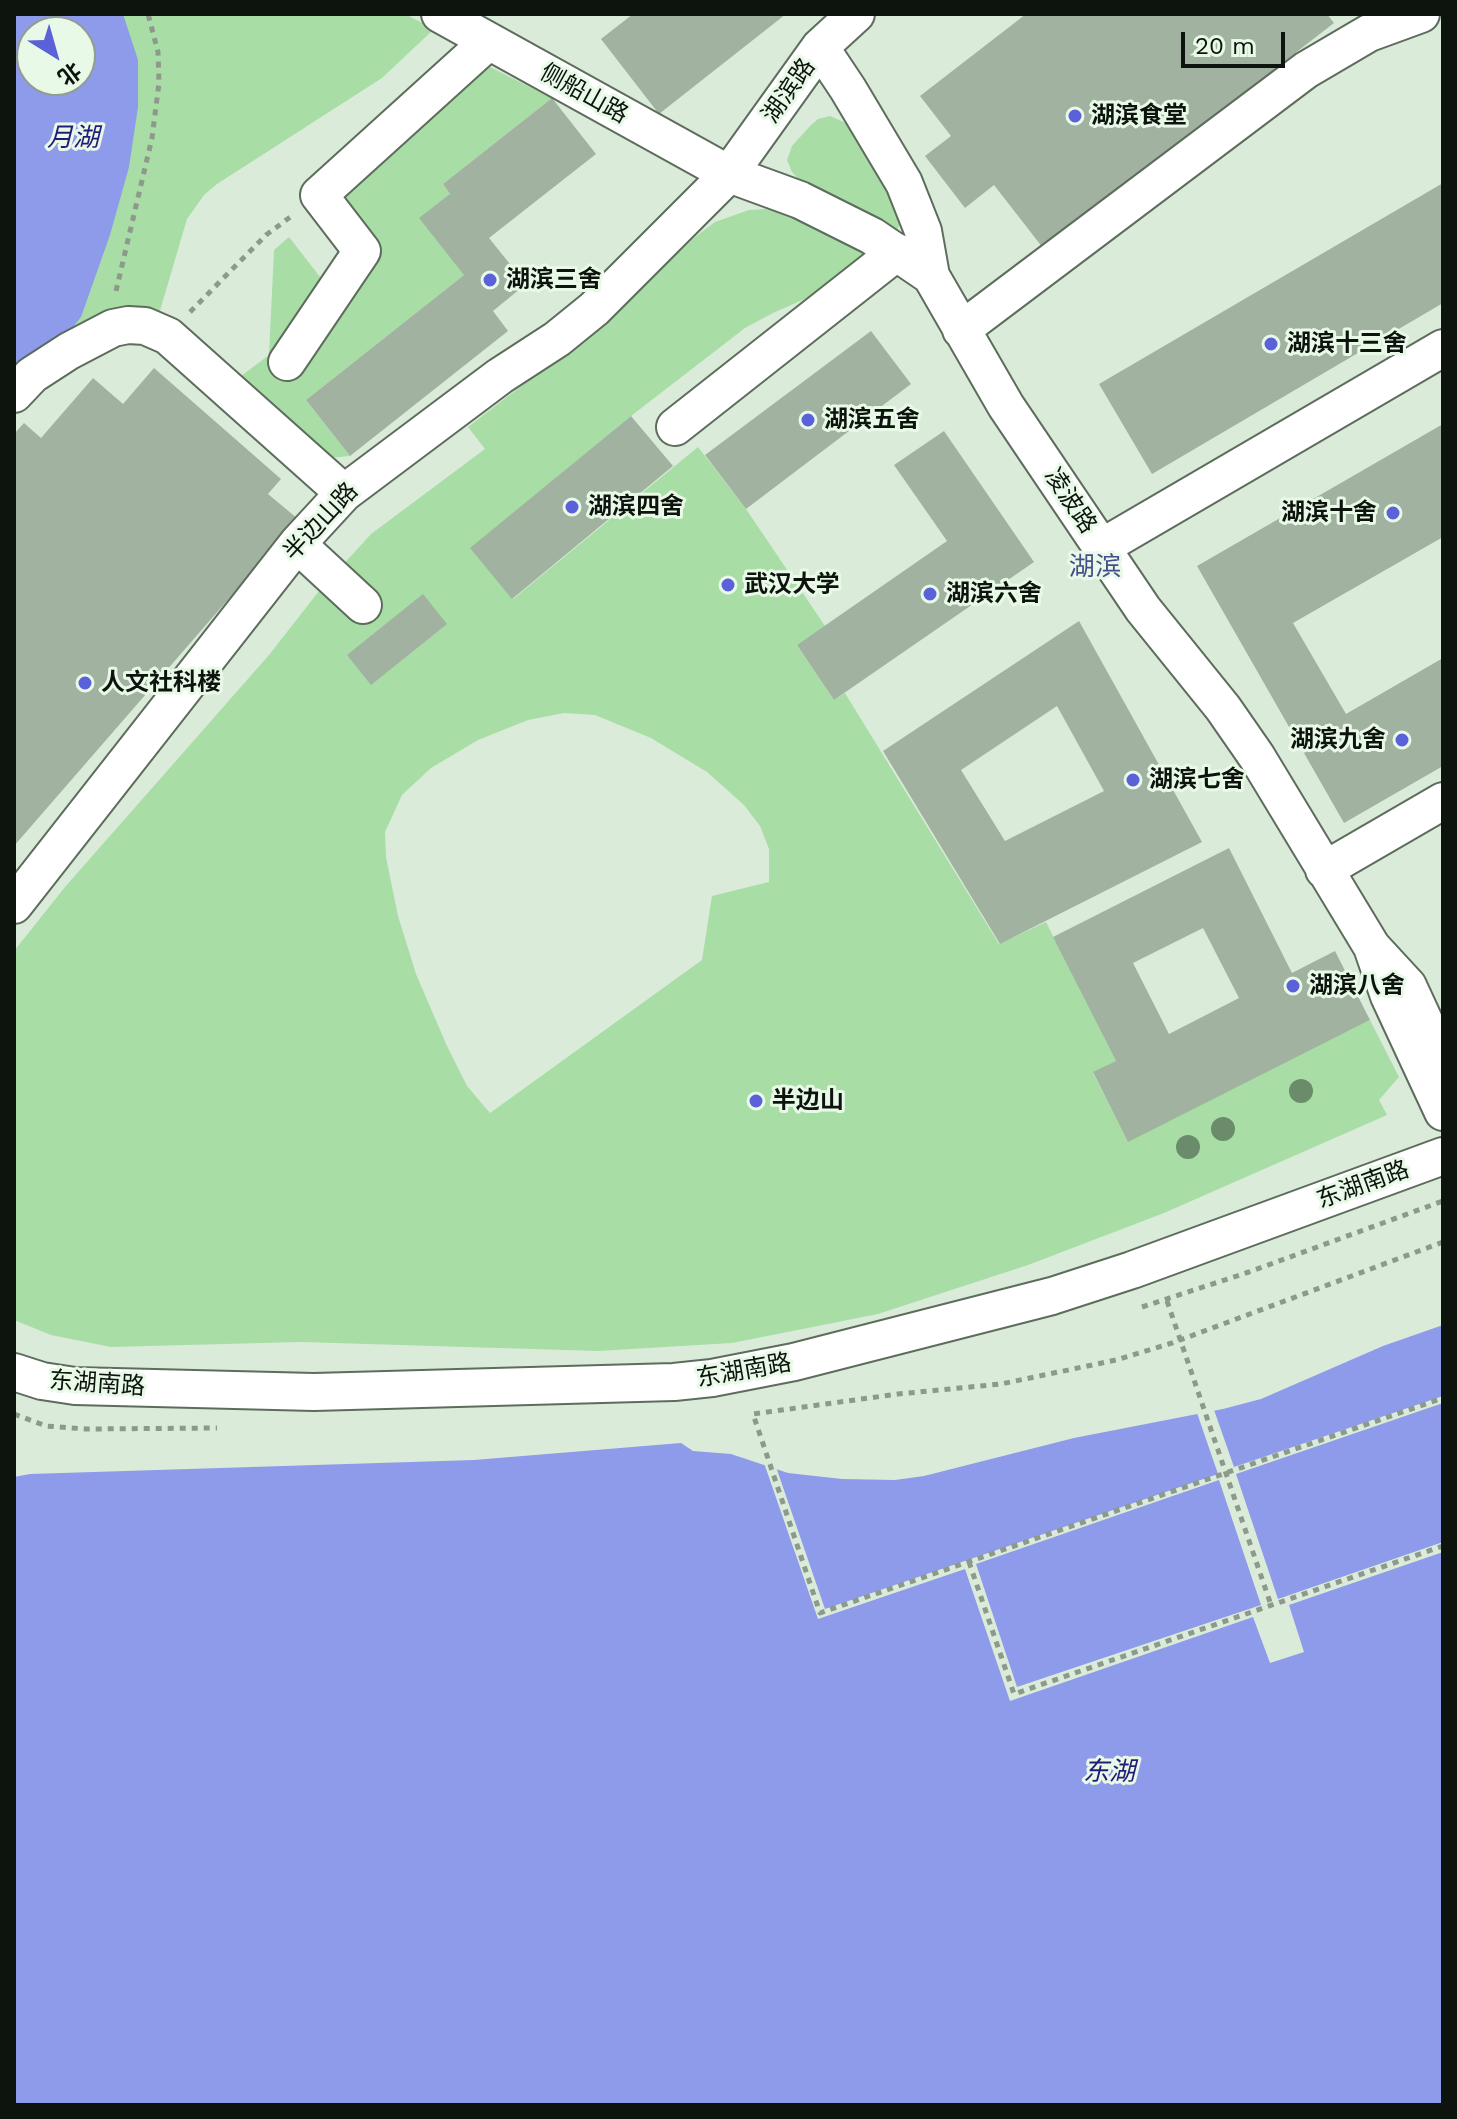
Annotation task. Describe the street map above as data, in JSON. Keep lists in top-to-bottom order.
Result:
{
  "streets": {
    "street": [
      "湖滨路",
      "侧船山路",
      "凌波路",
      "半边山路",
      "东湖南路"
    ]
  },
  "crossings": [
    ["湖滨路", "侧船山路"],
    ["湖滨路", "凌波路"],
    ["湖滨路", "半边山路"],
    ["侧船山路", "凌波路"],
    ["侧船山路", "半边山路"],
    ["凌波路", "半边山路"]
  ],
  "districts": ["湖滨"],
  "water": ["月湖", "东湖"],
  "places": [
    "湖滨食堂",
    "湖滨三舍",
    "湖滨十三舍",
    "湖滨五舍",
    "湖滨四舍",
    "湖滨十舍",
    "武汉大学",
    "湖滨六舍",
    "人文社科楼",
    "湖滨九舍",
    "湖滨七舍",
    "湖滨八舍",
    "半边山"
  ],
  "scale_bar": "20 m",
  "north": "bottom right"
}
